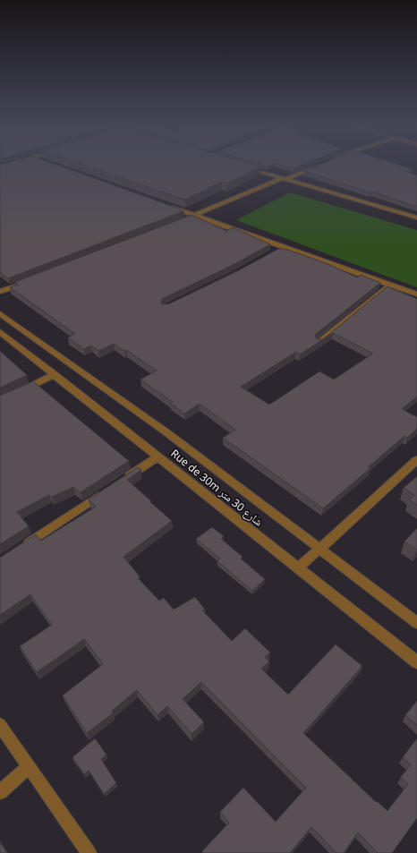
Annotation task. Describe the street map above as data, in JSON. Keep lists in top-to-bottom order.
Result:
{
  "streets": {
    "street": ["Rue de 30m شارع 30 متر"]
  }
}
